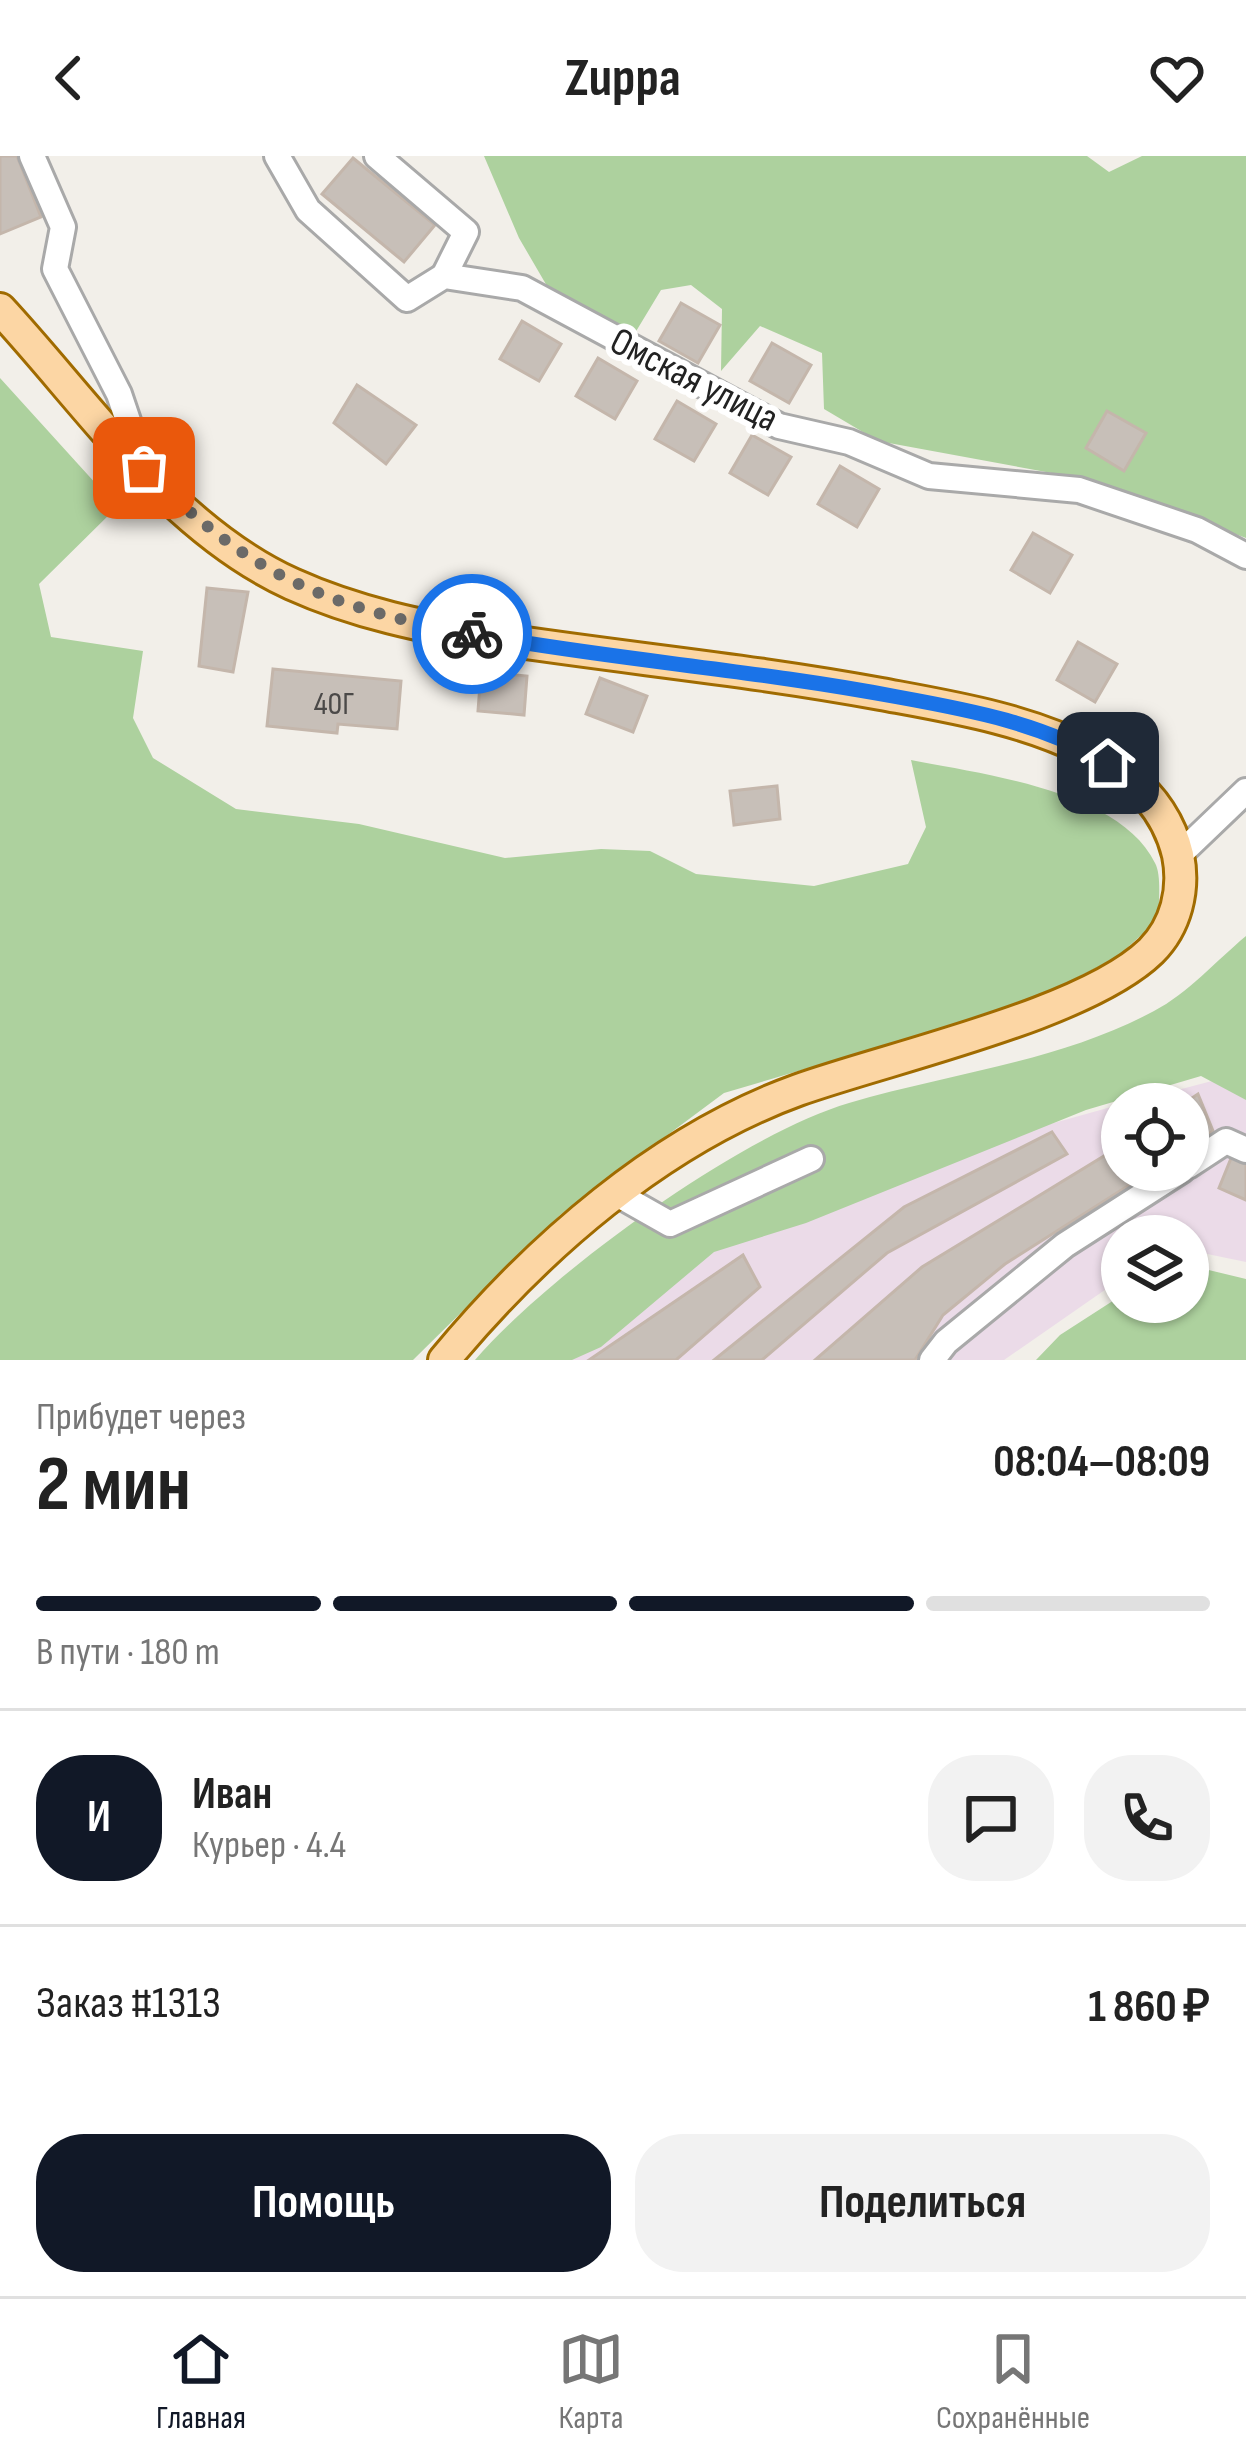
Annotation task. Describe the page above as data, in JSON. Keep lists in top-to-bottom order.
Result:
{
  "streets": {
    "street": ["Омская улица"]
  },
  "house_numbers": ["40Г"],
  "page": {
    "header": "Zuppa",
    "heading": ["2 мин", "Прибудет через", "08:04–08:09"],
    "panel": [
      "Иван",
      "Курьер · 4.4",
      "Заказ #1313",
      "1 860 ₽"
    ],
    "bar": "В пути · 180 m",
    "round": "И",
    "buttons": ["Помощь", "Поделиться"],
    "tabs": ["Главная", "Карта", "Сохранённые"]
  }
}
